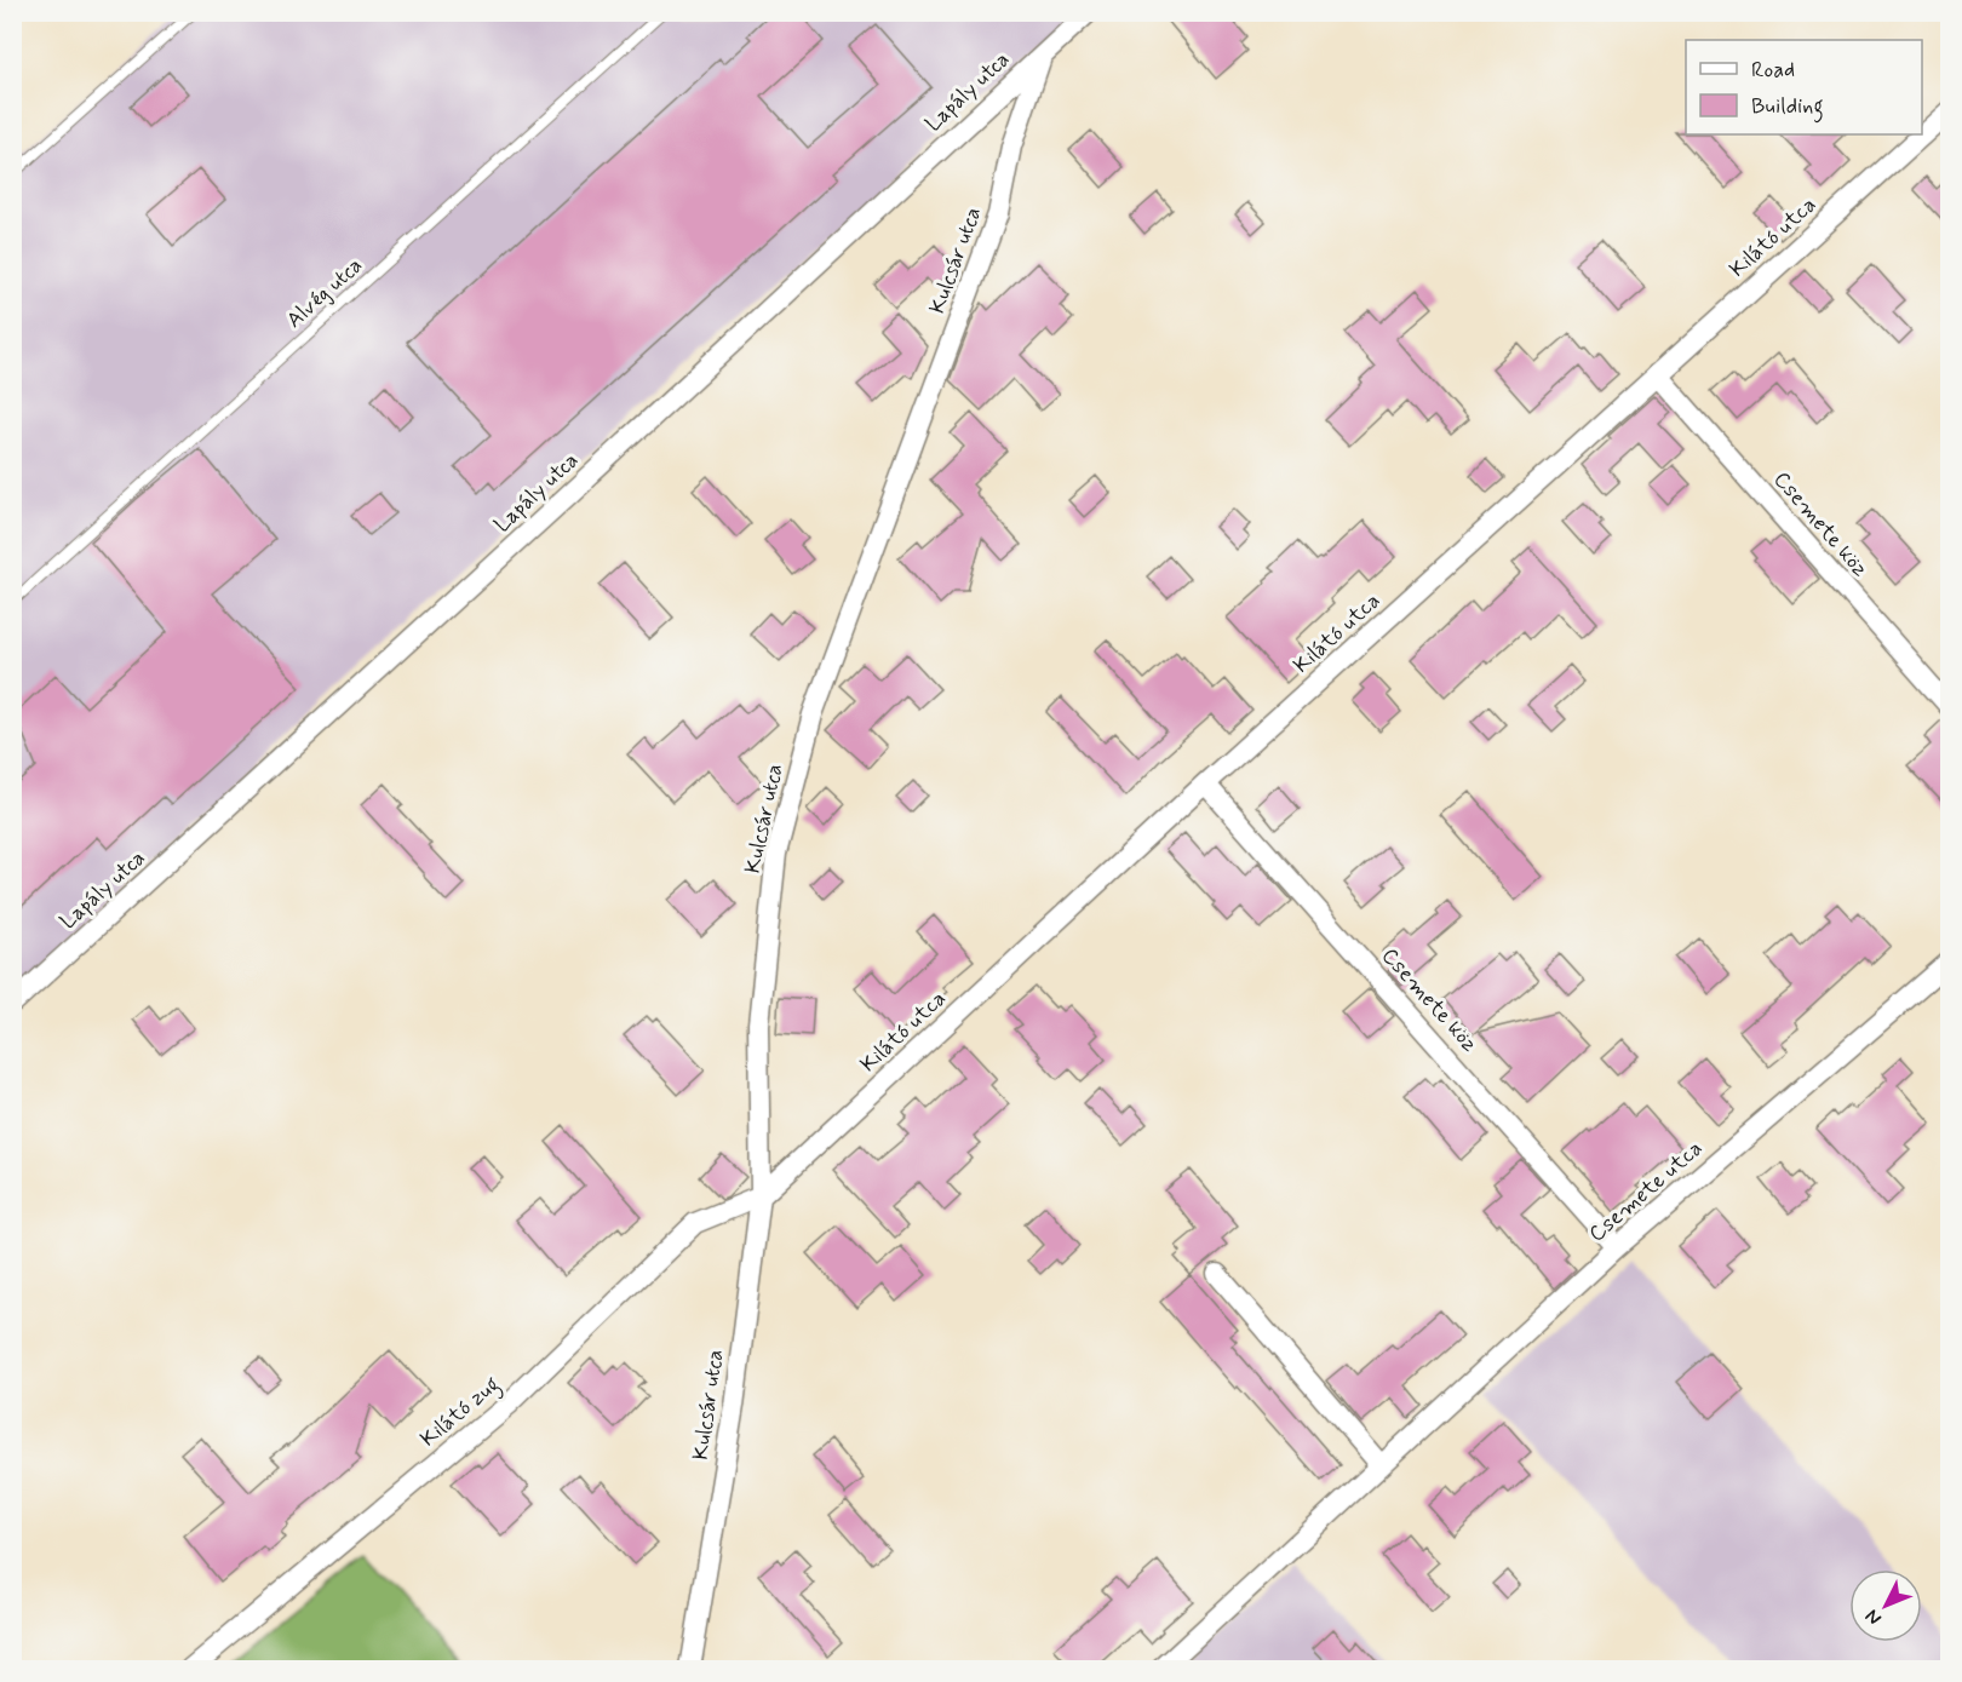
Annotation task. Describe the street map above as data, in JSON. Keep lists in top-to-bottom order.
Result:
{
  "streets": {
    "street": [
      "Lapály utca",
      "Kilátó utca",
      "Kulcsár utca",
      "Csemete köz",
      "Csemete utca",
      "Kilátó zug"
    ],
    "lane": ["Alvég utca"]
  },
  "crossings": [
    ["Lapály utca", "Kulcsár utca"],
    ["Kilátó utca", "Kulcsár utca"],
    ["Kilátó utca", "Csemete köz"],
    ["Kilátó utca", "Kilátó zug"],
    ["Kulcsár utca", "Kilátó zug"],
    ["Csemete köz", "Csemete utca"]
  ],
  "legend": ["Road", "Building"],
  "north": "bottom left"
}
